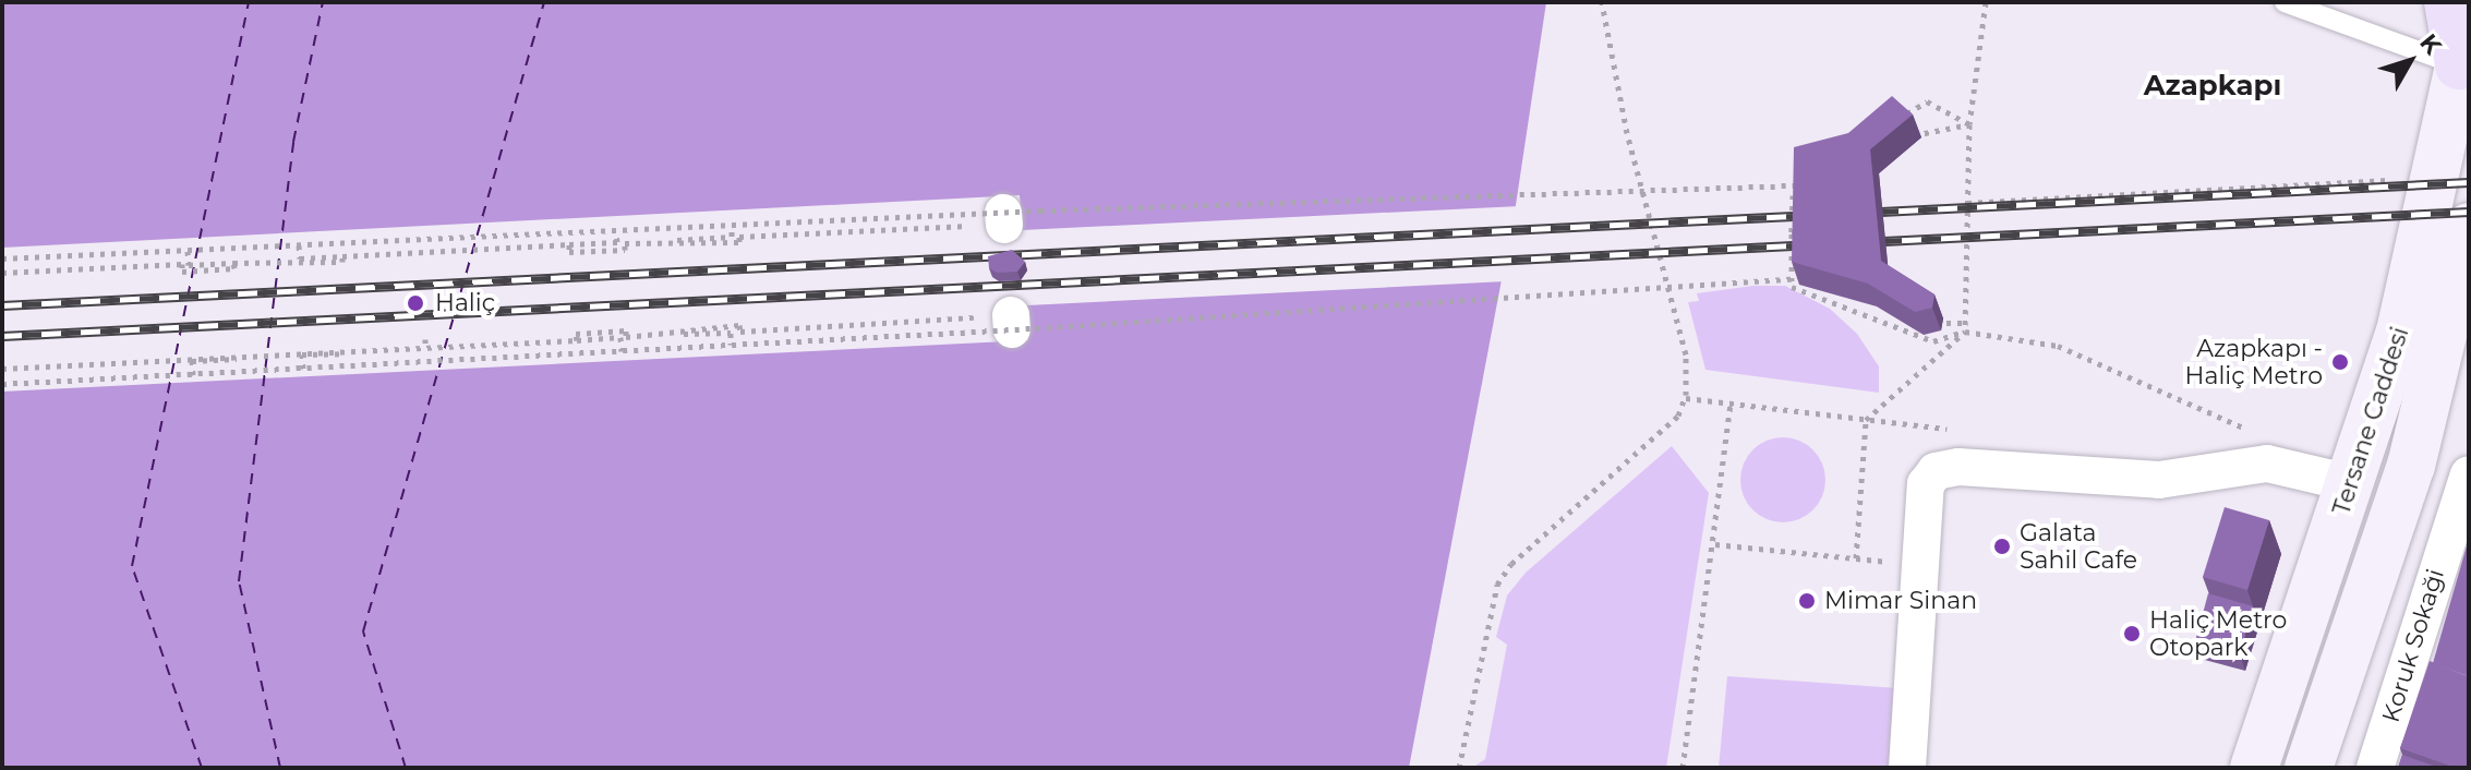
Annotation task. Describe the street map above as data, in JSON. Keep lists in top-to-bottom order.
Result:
{
  "streets": {
    "main road": ["Tersane Caddesi"],
    "street": ["Koruk Sokaği"]
  },
  "districts": ["Azapkapı"],
  "places": [
    "Haliç",
    "Azapkapı - Haliç Metro",
    "Galata Sahil Cafe",
    "Mimar Sinan",
    "Haliç Metro Otopark"
  ],
  "north": "top right"
}
